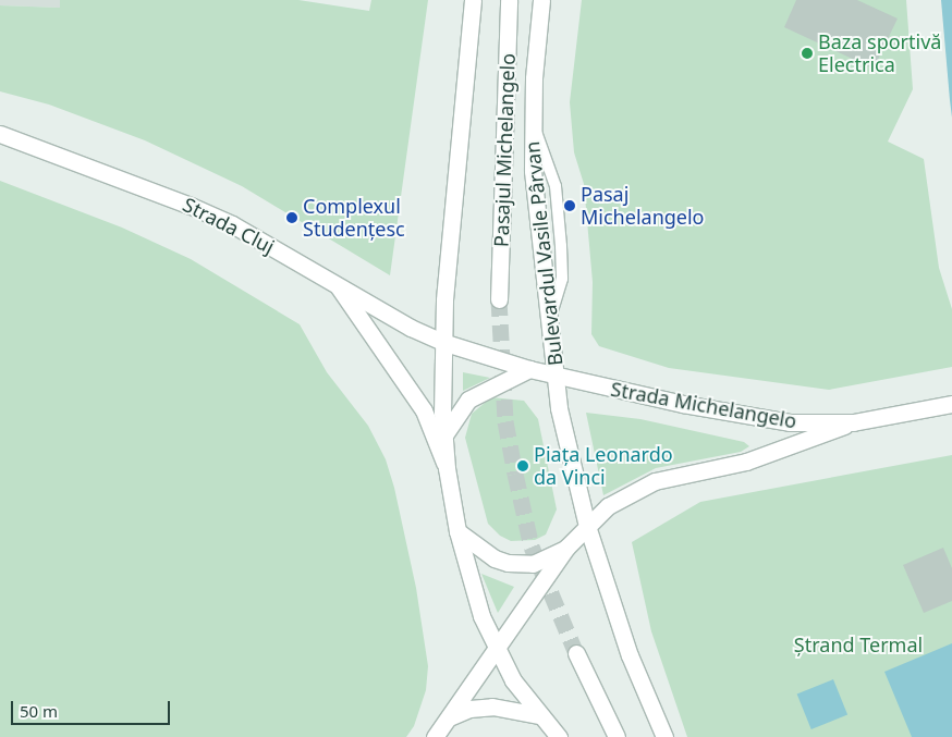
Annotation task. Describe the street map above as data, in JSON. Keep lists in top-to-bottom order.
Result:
{
  "streets": {
    "main road": [
      "Pasajul Michelangelo",
      "Strada Cluj",
      "Bulevardul Vasile Pârvan",
      "Strada Michelangelo"
    ]
  },
  "crossings": [
    ["Bulevardul Vasile Pârvan", "Strada Michelangelo"]
  ],
  "parks": ["Ștrand Termal"],
  "places": [
    "Baza sportivă Electrica",
    "Pasaj Michelangelo",
    "Complexul Studențesc",
    "Piața Leonardo da Vinci"
  ],
  "scale_bar": "50 m"
}
